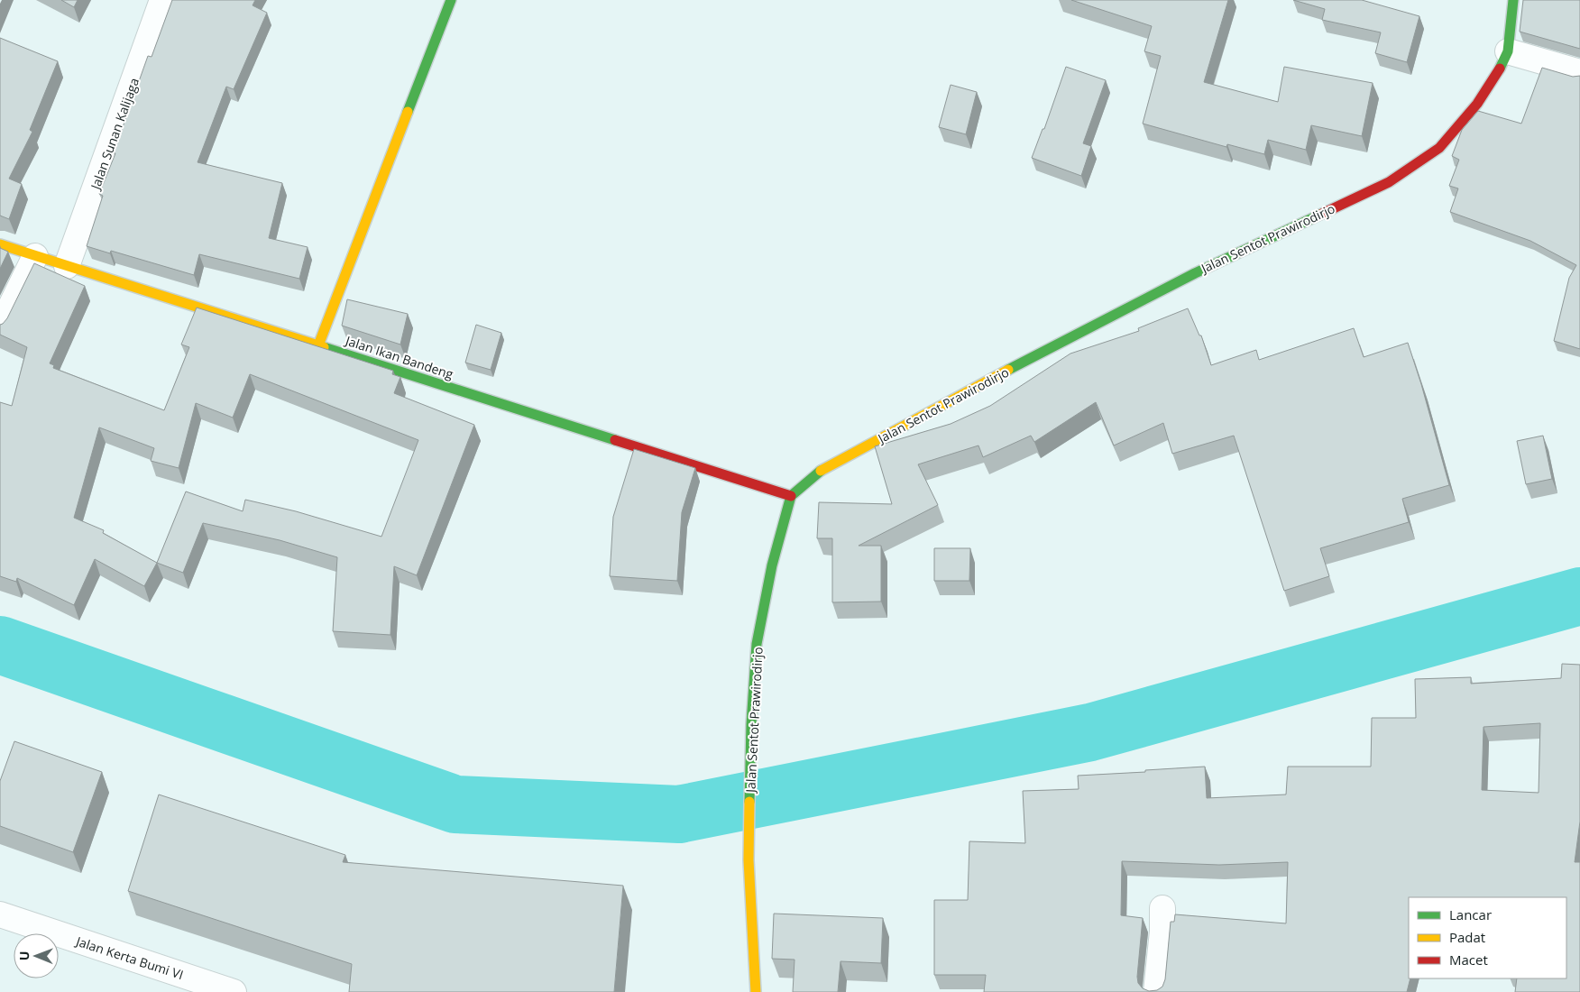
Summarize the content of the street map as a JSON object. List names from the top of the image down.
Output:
{
  "streets": {
    "street": [
      "Jalan Sunan Kalijaga",
      "Jalan Sentot Prawirodirjo",
      "Jalan Ikan Bandeng",
      "Jalan Kerta Bumi VI"
    ]
  },
  "crossings": [
    ["Jalan Sunan Kalijaga", "Jalan Ikan Bandeng"],
    ["Jalan Sentot Prawirodirjo", "Jalan Ikan Bandeng"]
  ],
  "legend": ["Lancar", "Padat", "Macet"],
  "north": "left"
}
